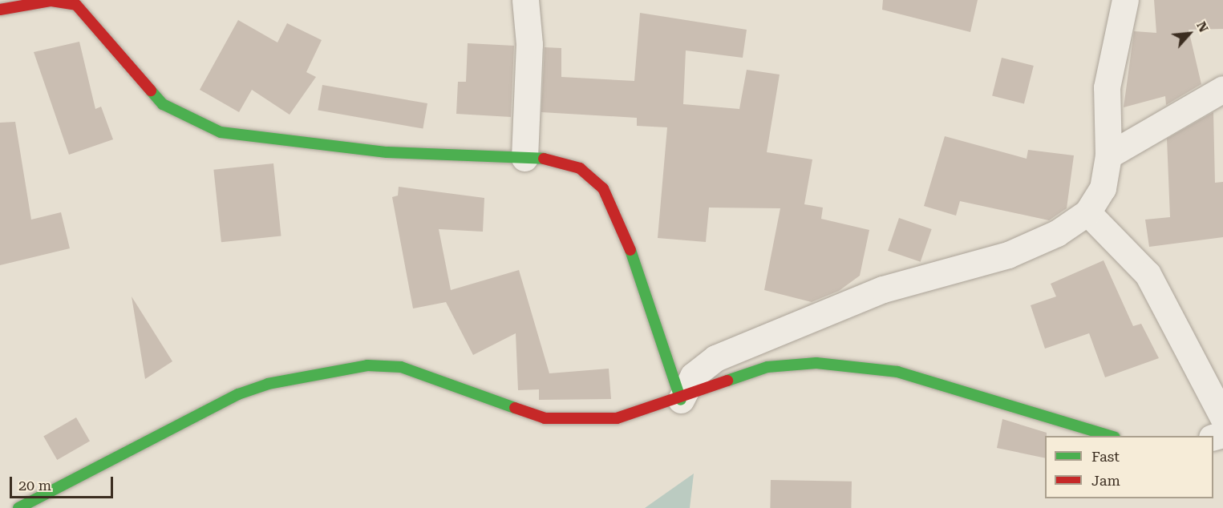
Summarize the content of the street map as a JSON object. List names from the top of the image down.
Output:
{
  "legend": ["Fast", "Jam"],
  "scale_bar": "20 m",
  "north": "top right"
}
